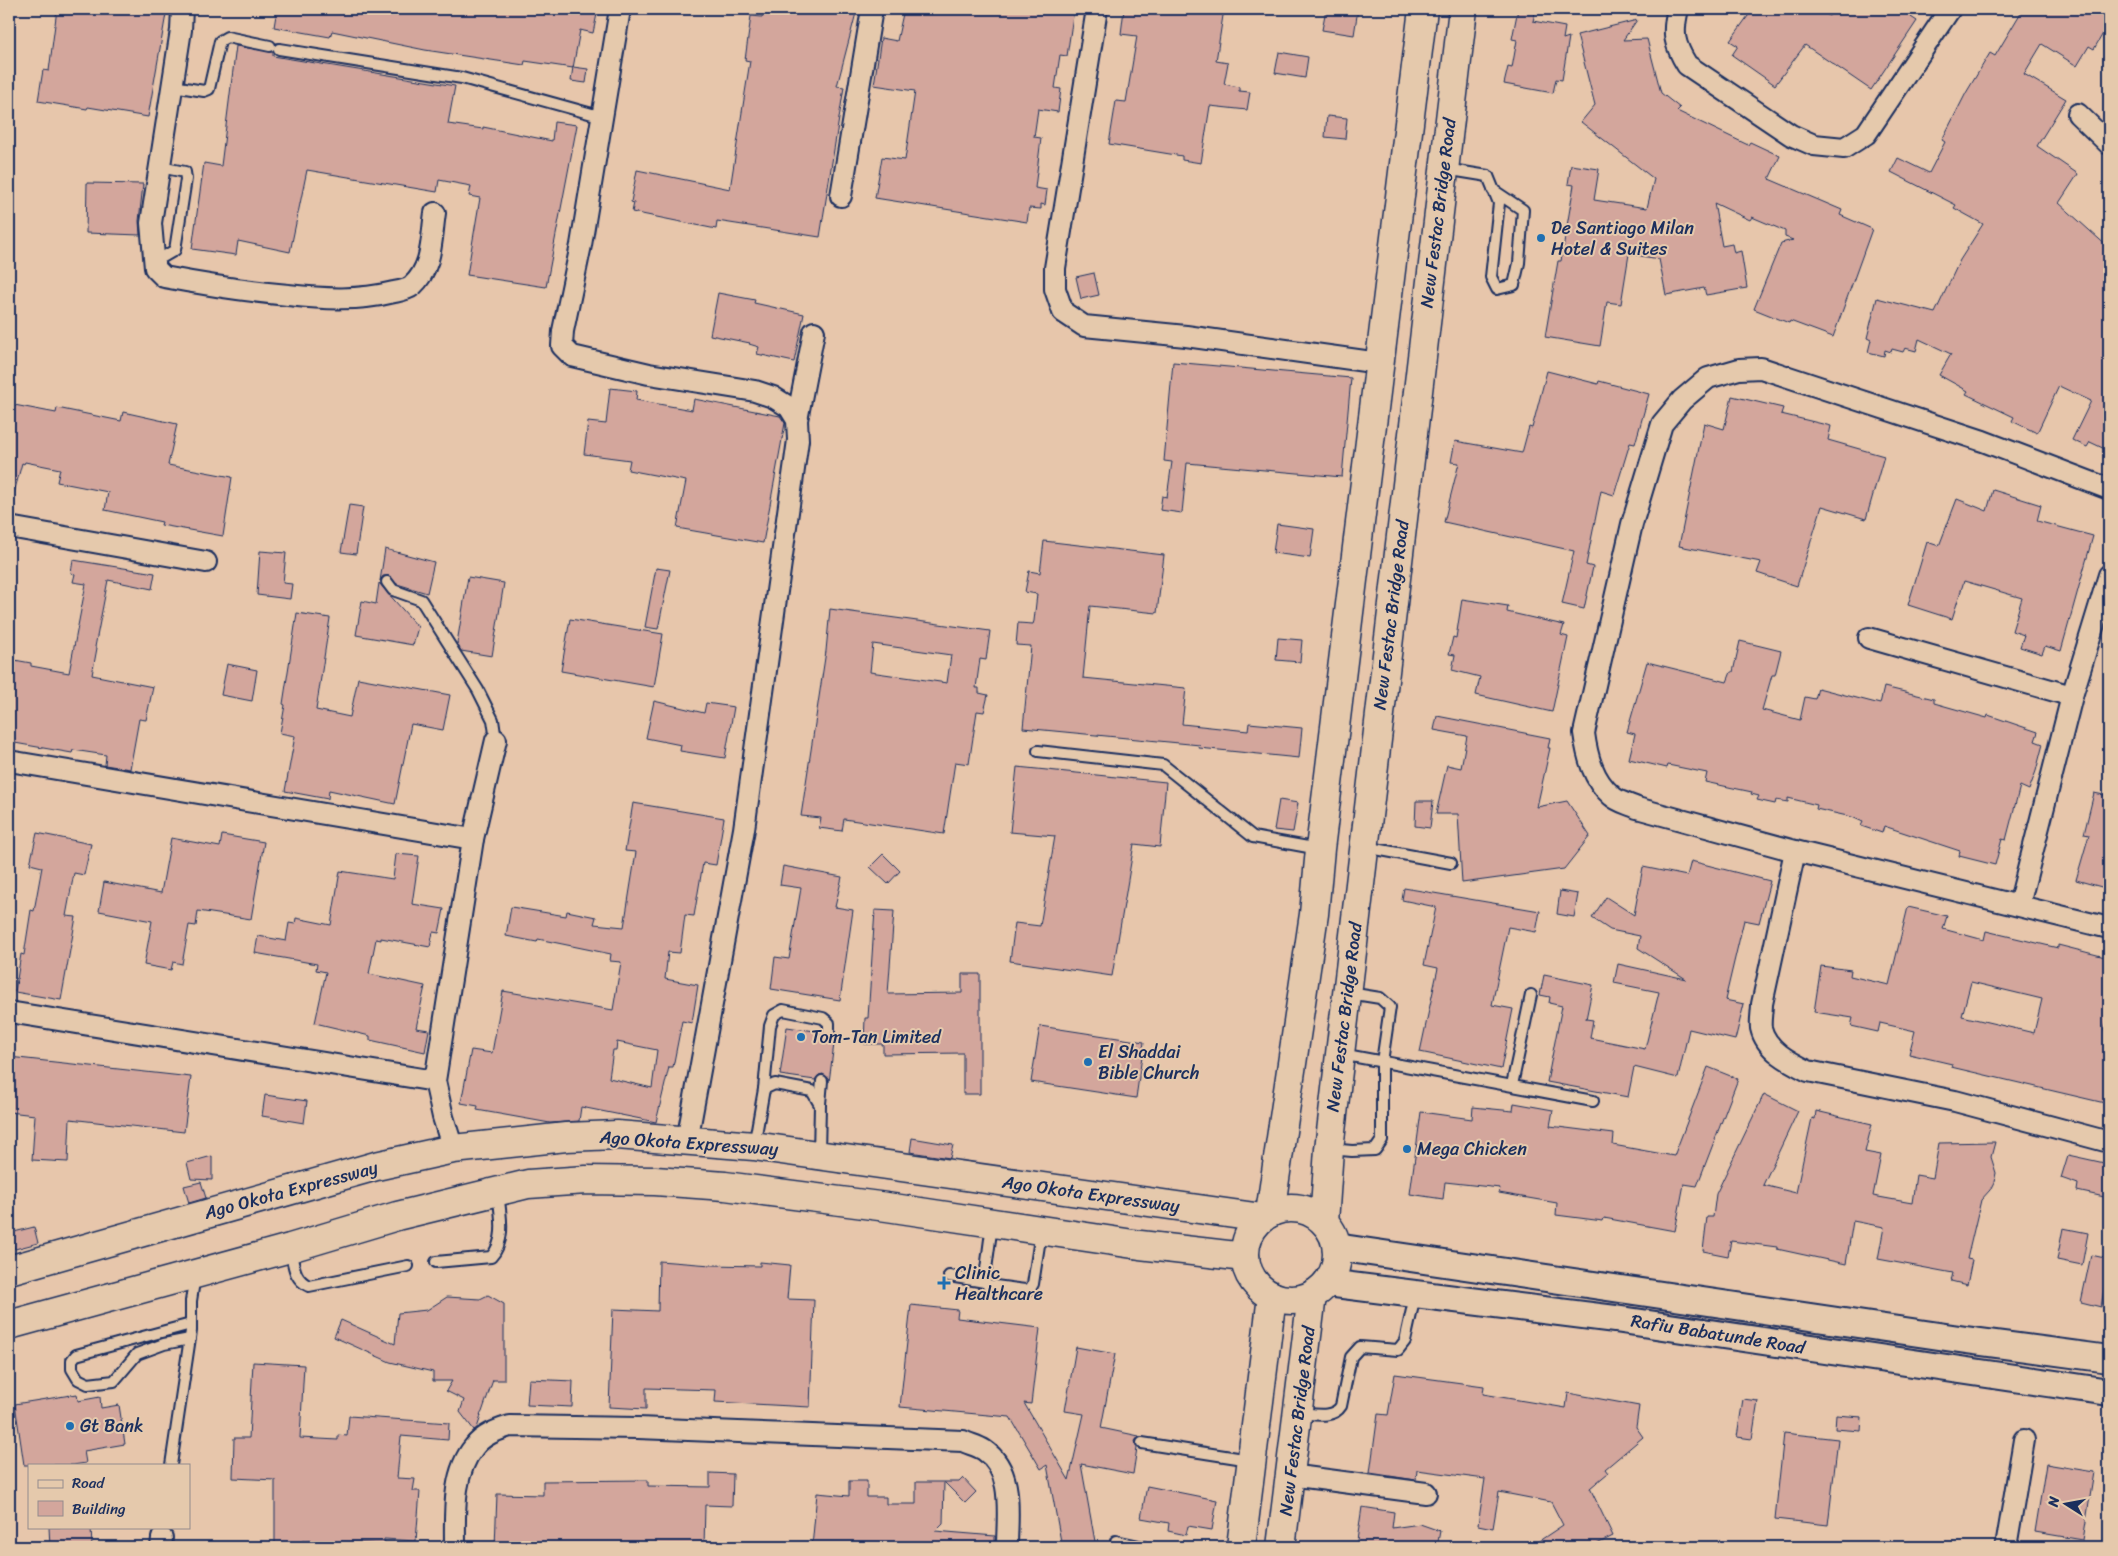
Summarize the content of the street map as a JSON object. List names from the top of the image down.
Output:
{
  "streets": {
    "main road": ["New Festac Bridge Road", "Ago Okota Expressway"],
    "street": ["Rafiu Babatunde Road"]
  },
  "crossings": [
    ["New Festac Bridge Road", "Ago Okota Expressway"],
    ["New Festac Bridge Road", "Rafiu Babatunde Road"],
    ["Ago Okota Expressway", "Rafiu Babatunde Road"]
  ],
  "places": {
    "other": [
      "De Santiago Milan Hotel & Suites",
      "Tom-Tan Limited",
      "El Shaddai Bible Church",
      "Mega Chicken",
      "Gt Bank"
    ],
    "health": ["Clinic Healthcare"]
  },
  "legend": ["Road", "Building"],
  "north": "left"
}
